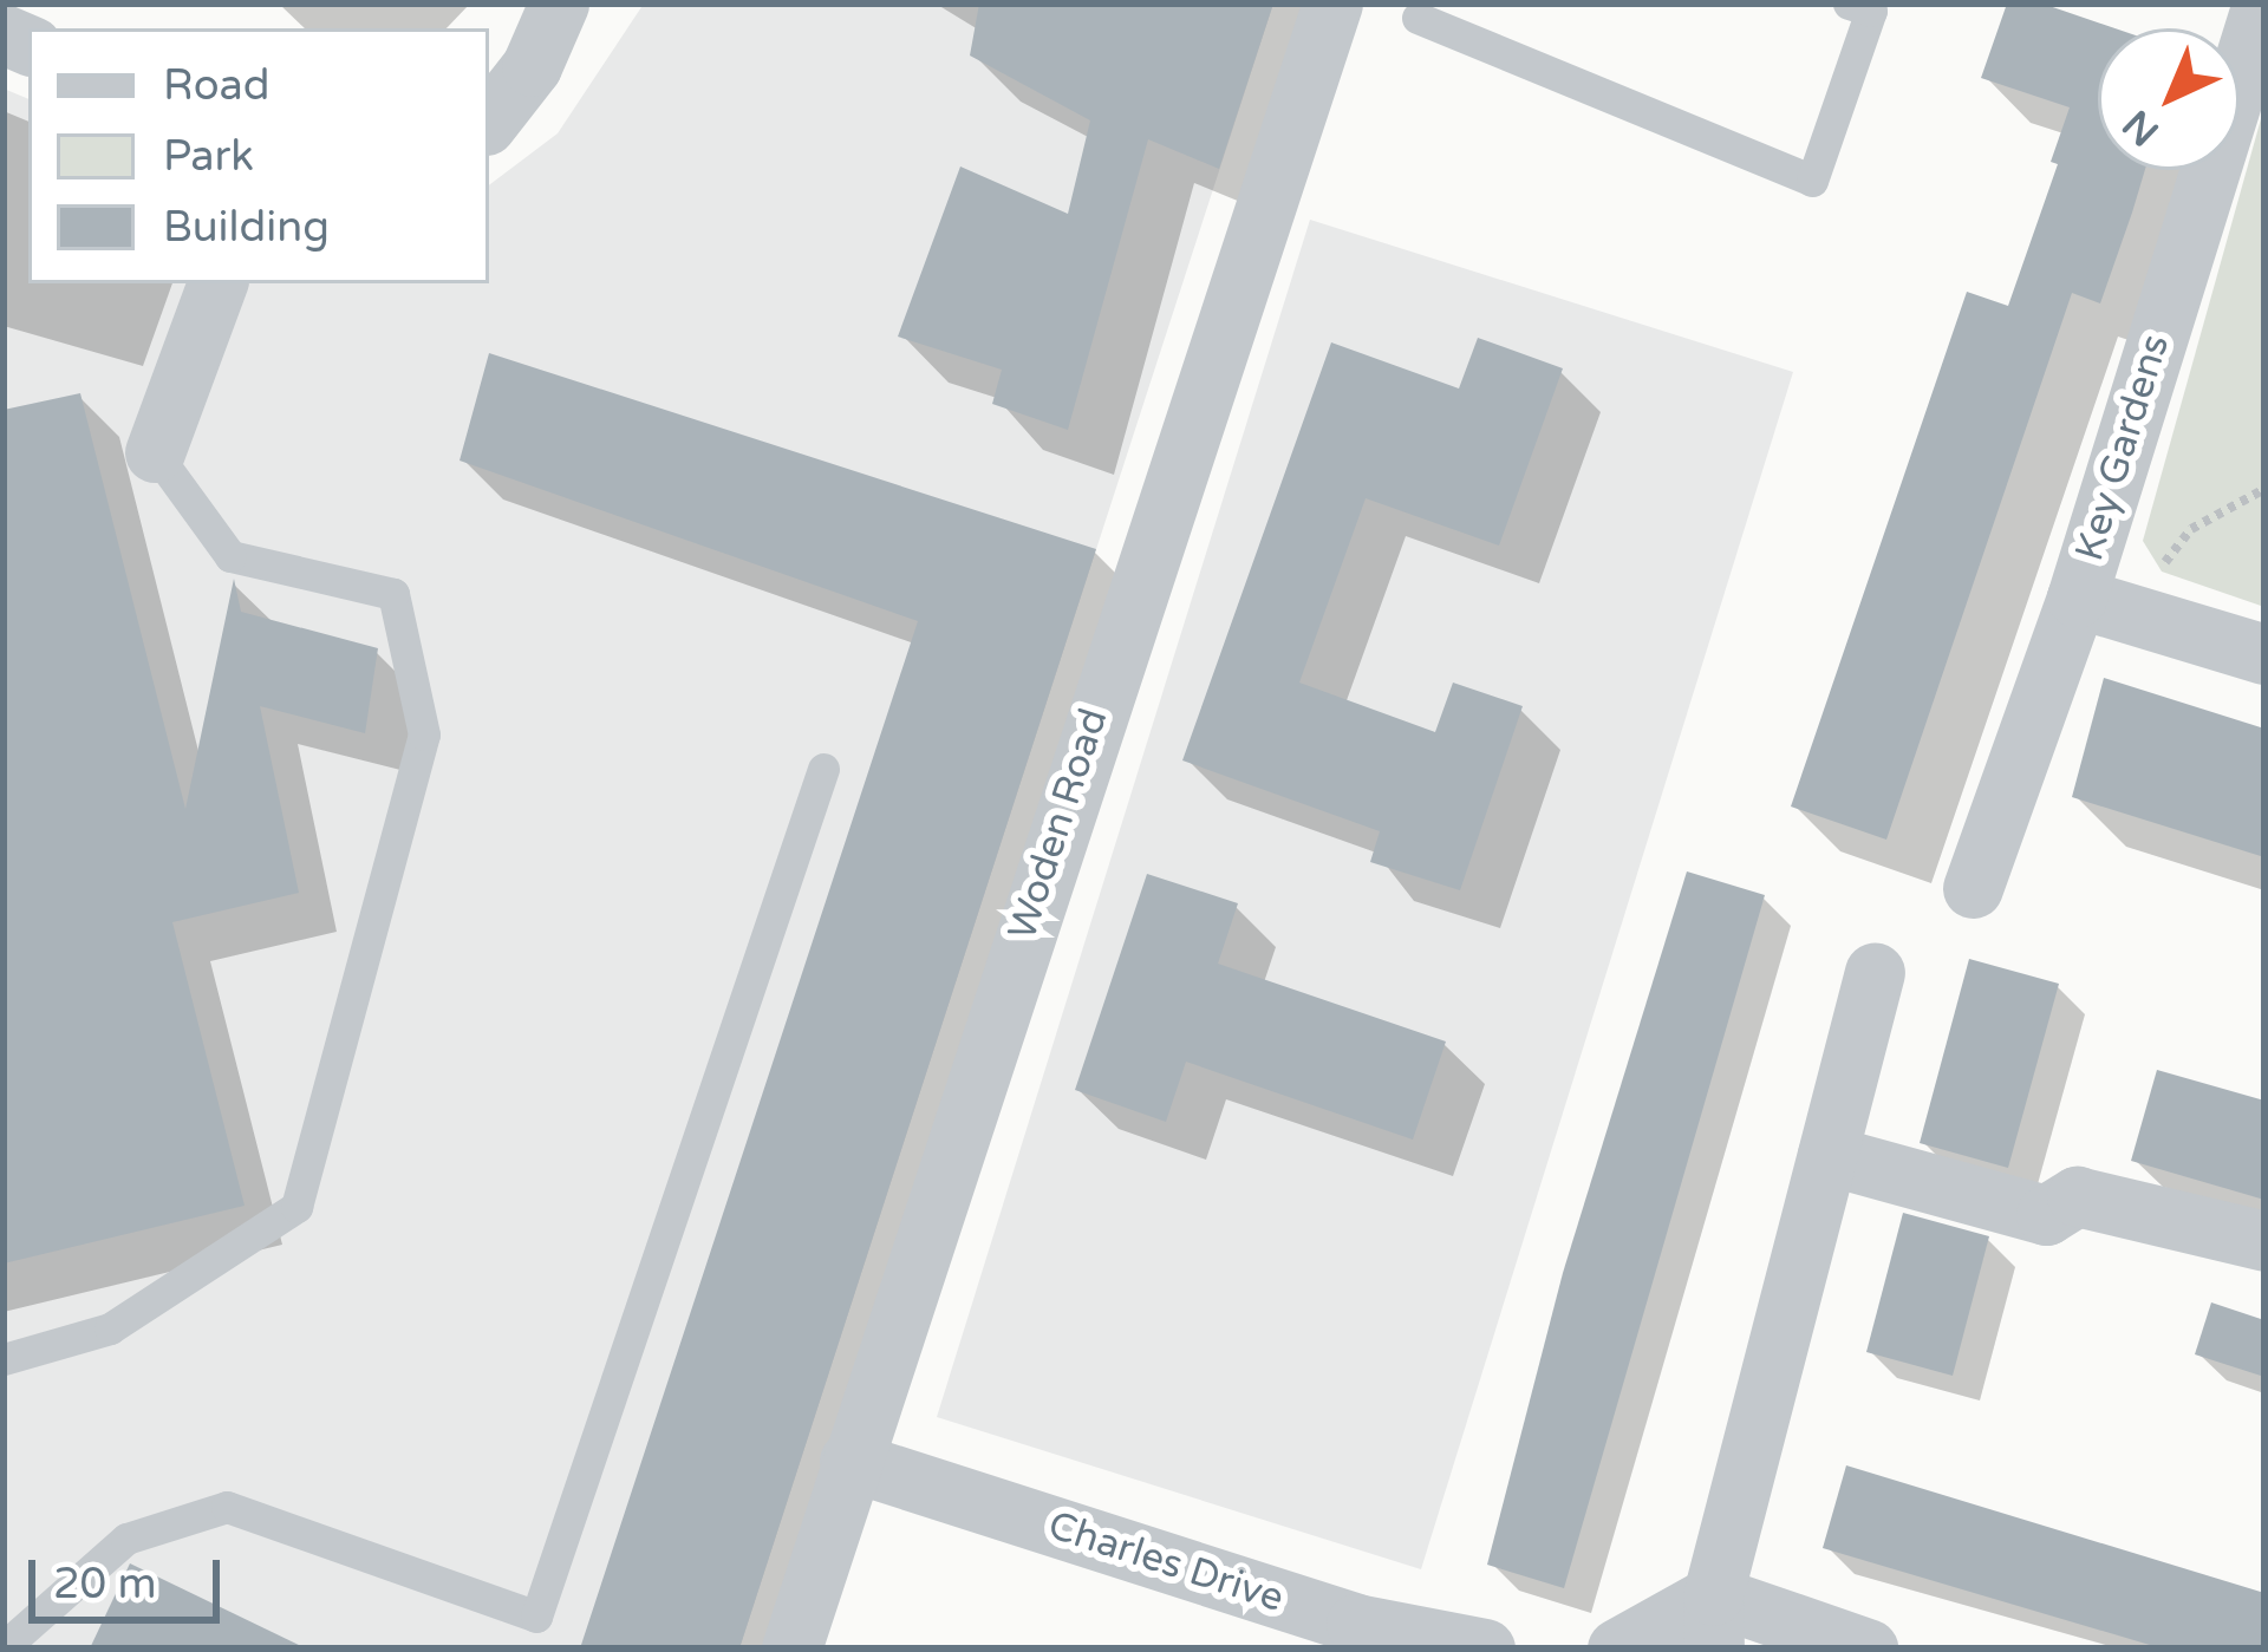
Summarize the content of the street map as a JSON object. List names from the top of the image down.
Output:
{
  "streets": {
    "street": ["Key Gardens", "Woden Road", "Charles Drive"]
  },
  "crossings": [
    ["Woden Road", "Charles Drive"]
  ],
  "legend": ["Road", "Park", "Building"],
  "scale_bar": "20 m",
  "north": "bottom left"
}
